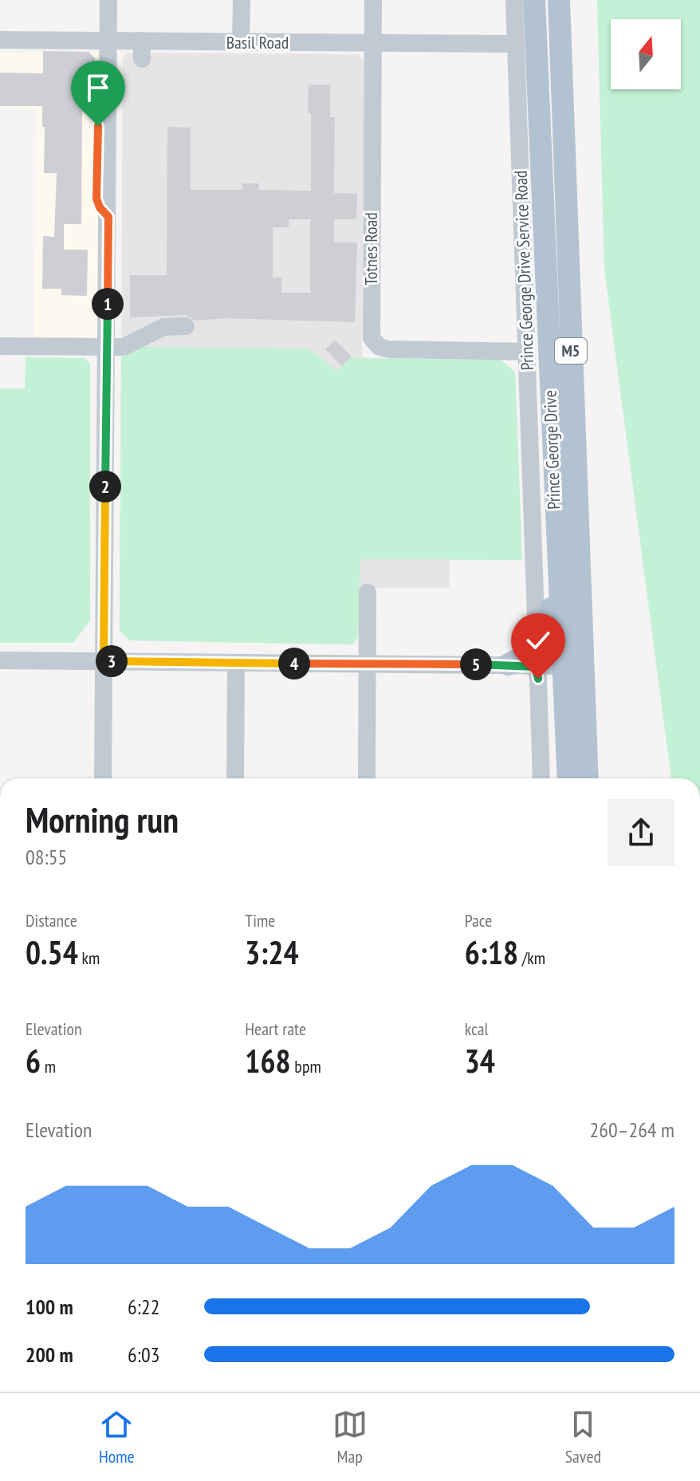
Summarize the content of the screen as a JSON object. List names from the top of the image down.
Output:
{
  "streets": {
    "main road": ["M5", "Prince George Drive"],
    "street": ["Basil Road", "Totnes Road", "Prince George Drive Service Road"]
  },
  "crossings": [
    ["Basil Road", "Totnes Road"],
    ["Basil Road", "Prince George Drive Service Road"],
    ["Totnes Road", "Prince George Drive Service Road"]
  ],
  "north": "top",
  "page": {
    "pins": [
      "1",
      "2",
      "3",
      "4",
      "5"
    ],
    "heading": ["Morning run", "08:55"],
    "stats": [
      ["Distance", "0.54 km"],
      ["Time", "3:24"],
      ["Pace", "6:18 /km"],
      ["Elevation", "6 m"],
      ["Heart rate", "168 bpm"],
      ["kcal", "34"]
    ],
    "chart": ["Elevation", "260–264 m"],
    "list": [
      {
        "name": "100 m",
        "note": "6:22"
      },
      {
        "name": "200 m",
        "note": "6:03"
      }
    ],
    "tabs": ["Home", "Map", "Saved"]
  }
}
